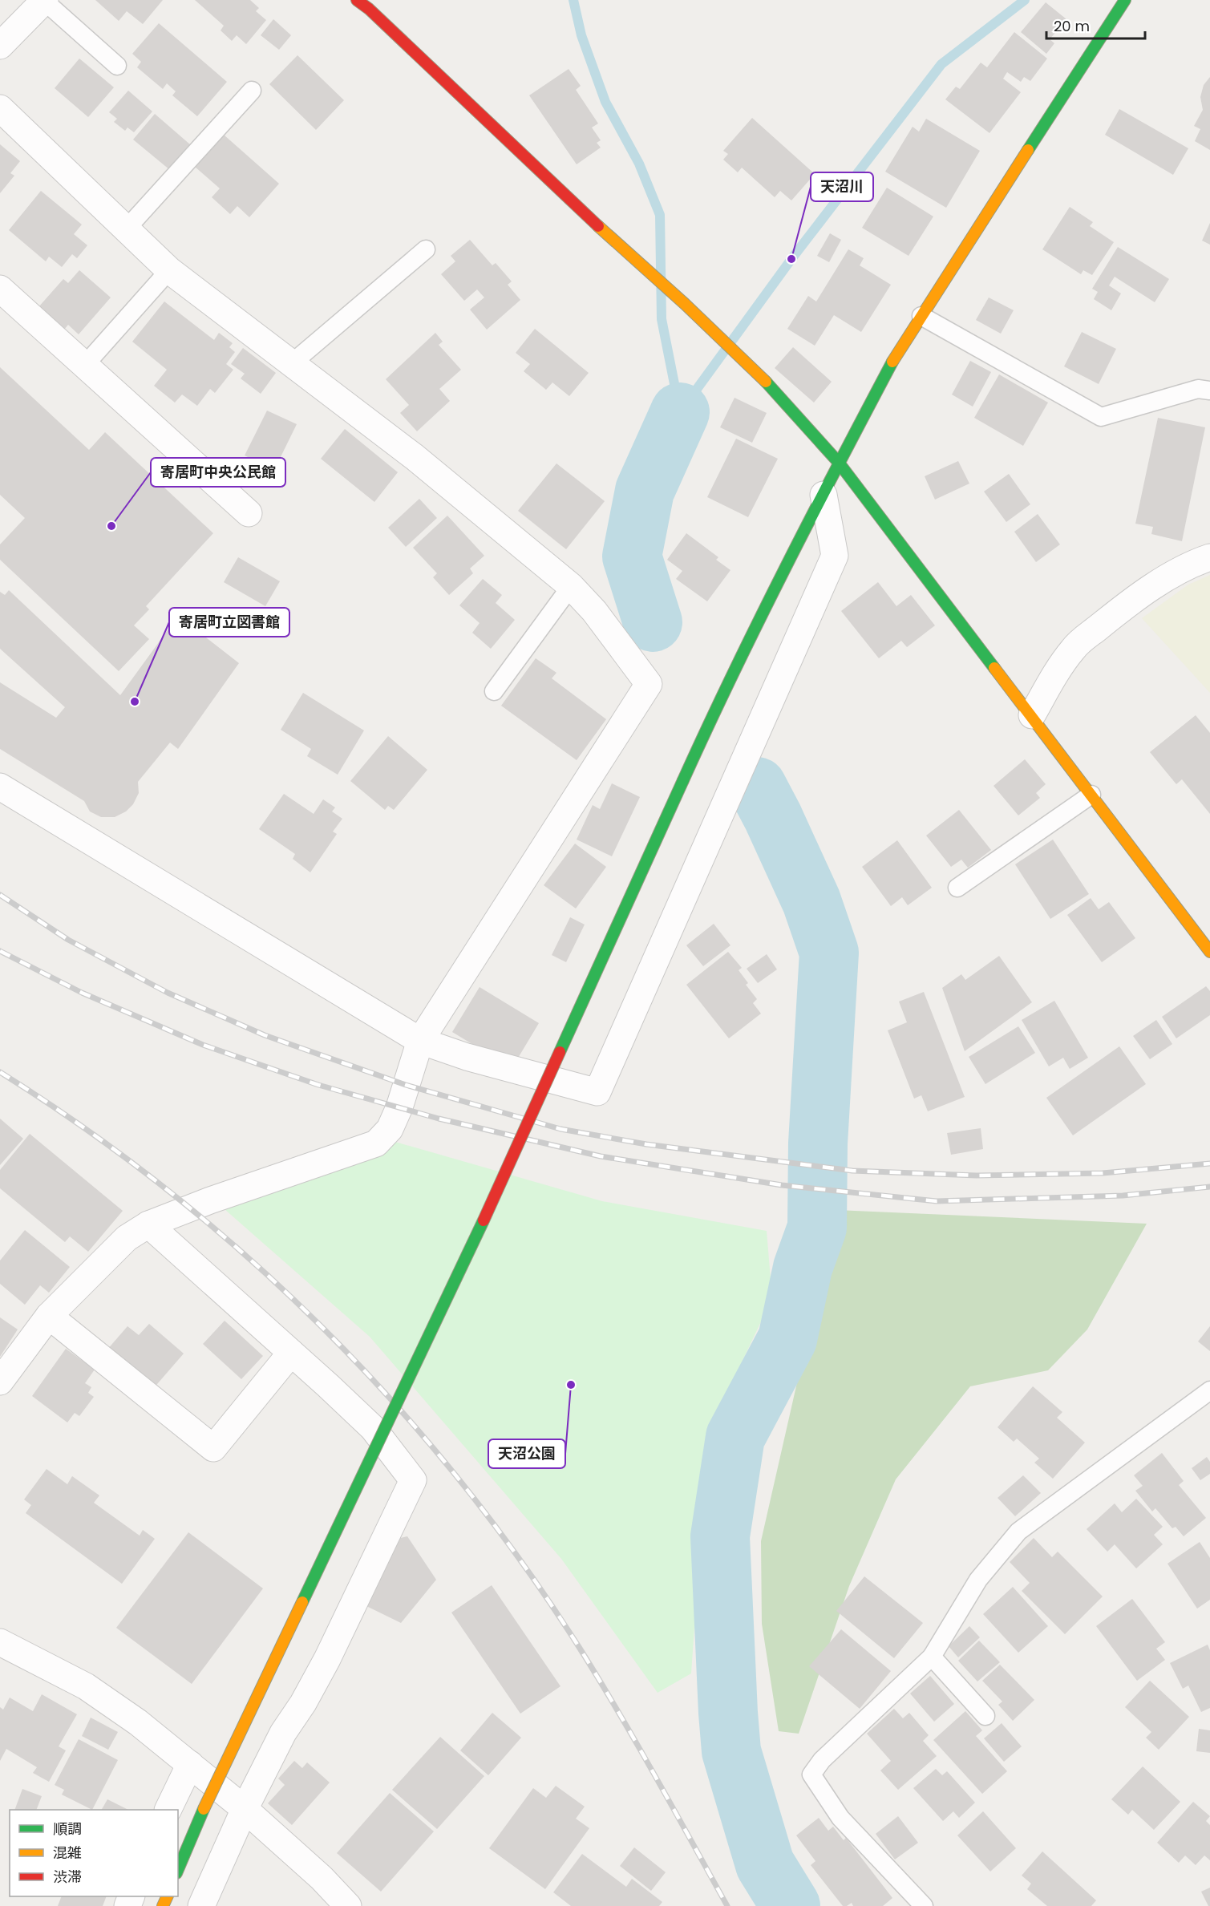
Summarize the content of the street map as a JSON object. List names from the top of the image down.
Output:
{
  "places": [
    "天沼川",
    "寄居町中央公民館",
    "寄居町立図書館",
    "天沼公園"
  ],
  "legend": ["順調", "混雑", "渋滞"],
  "scale_bar": "20 m"
}
